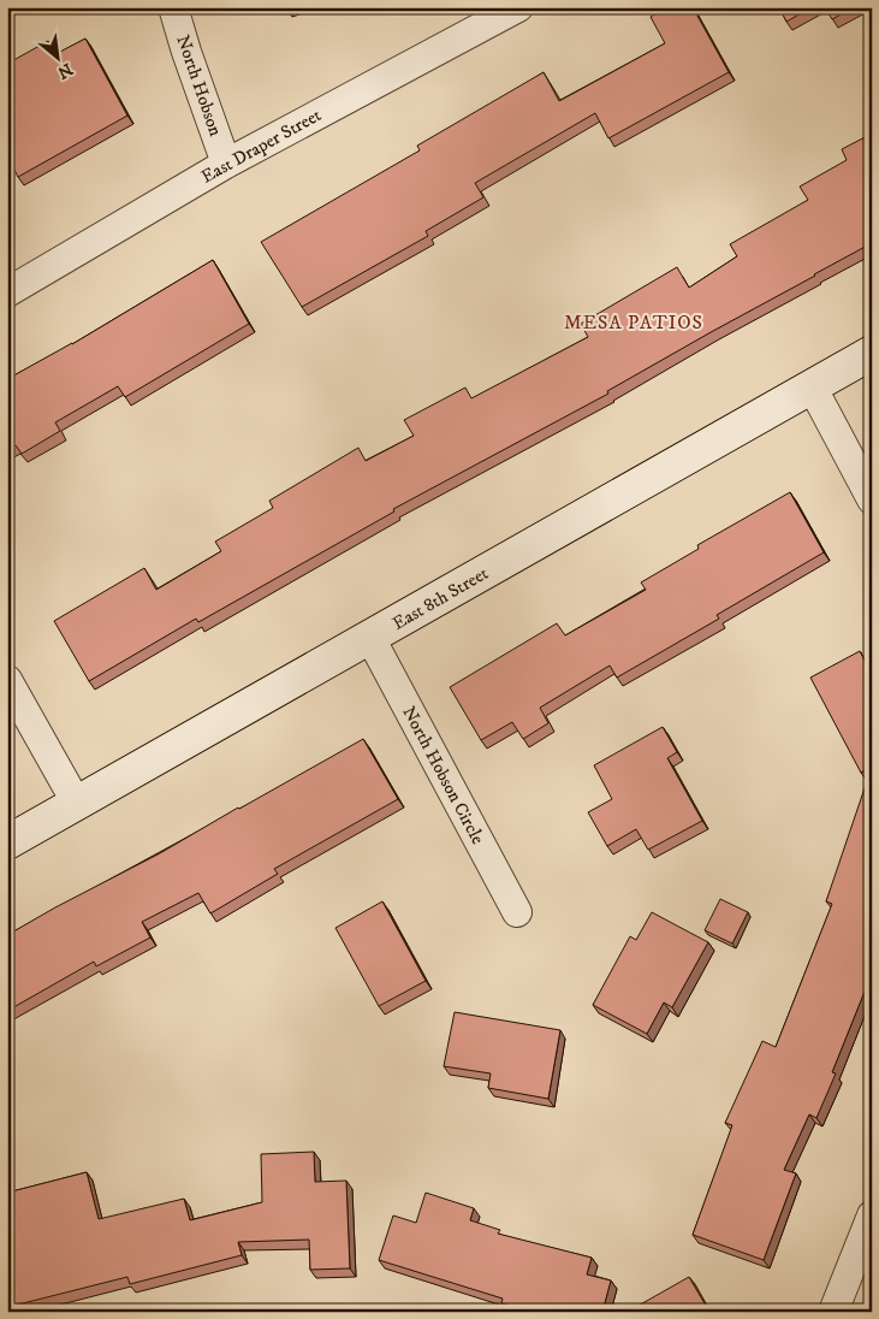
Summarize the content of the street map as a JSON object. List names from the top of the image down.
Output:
{
  "streets": {
    "street": [
      "North Hobson",
      "East Draper Street",
      "East 8th Street",
      "North Hobson Circle"
    ]
  },
  "crossings": [
    ["North Hobson", "East Draper Street"],
    ["East 8th Street", "North Hobson Circle"]
  ],
  "districts": ["MESA PATIOS"],
  "north": "bottom right"
}
